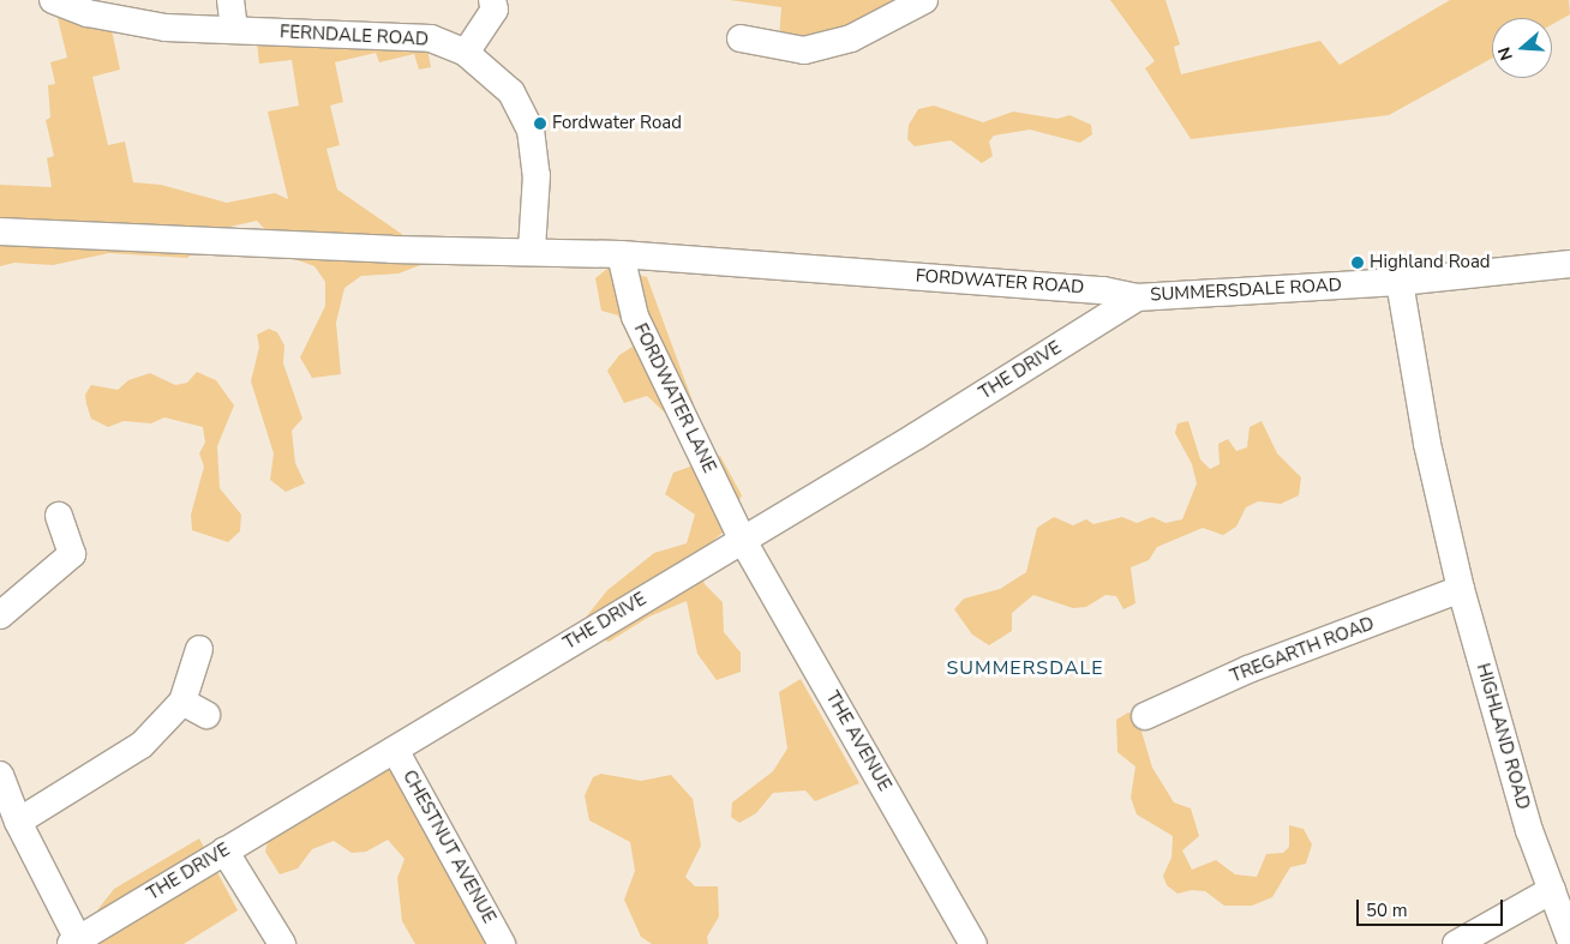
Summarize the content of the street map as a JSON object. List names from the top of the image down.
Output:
{
  "streets": {
    "street": [
      "FERNDALE ROAD",
      "FORDWATER ROAD",
      "SUMMERSDALE ROAD",
      "THE DRIVE",
      "FORDWATER LANE",
      "TREGARTH ROAD",
      "HIGHLAND ROAD",
      "THE AVENUE",
      "CHESTNUT AVENUE"
    ]
  },
  "crossings": [
    ["FERNDALE ROAD", "FORDWATER ROAD"],
    ["FORDWATER ROAD", "SUMMERSDALE ROAD"],
    ["FORDWATER ROAD", "THE DRIVE"],
    ["FORDWATER ROAD", "FORDWATER LANE"],
    ["SUMMERSDALE ROAD", "THE DRIVE"],
    ["SUMMERSDALE ROAD", "HIGHLAND ROAD"],
    ["THE DRIVE", "FORDWATER LANE"],
    ["THE DRIVE", "THE AVENUE"],
    ["THE DRIVE", "CHESTNUT AVENUE"],
    ["FORDWATER LANE", "THE AVENUE"],
    ["TREGARTH ROAD", "HIGHLAND ROAD"]
  ],
  "districts": ["SUMMERSDALE"],
  "places": ["Fordwater Road", "Highland Road"],
  "scale_bar": "50 m",
  "north": "left"
}
